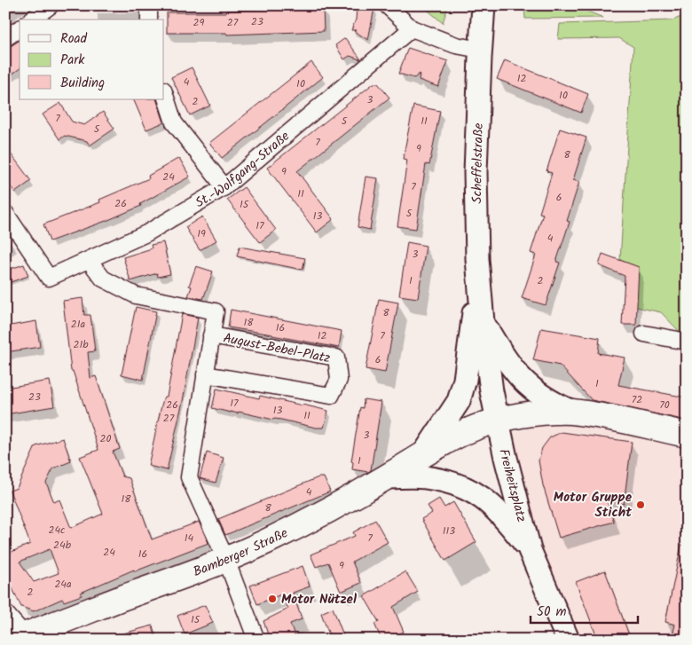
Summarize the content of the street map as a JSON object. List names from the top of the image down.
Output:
{
  "streets": {
    "main road": ["Scheffelstraße", "Freiheitsplatz", "Bamberger Straße"],
    "street": ["St.-Wolfgang-Straße", "August-Bebel-Platz"]
  },
  "crossings": [
    ["Scheffelstraße", "Freiheitsplatz"],
    ["St.-Wolfgang-Straße", "August-Bebel-Platz"],
    ["August-Bebel-Platz", "Bamberger Straße"],
    ["Freiheitsplatz", "Bamberger Straße"]
  ],
  "places": ["Motor Gruppe Sticht", "Motor Nützel"],
  "house_numbers": [
    "23",
    "29",
    "27",
    "12",
    "4",
    "10",
    "10",
    "3",
    "2",
    "7",
    "5",
    "11",
    "5",
    "7",
    "9",
    "8",
    "9",
    "24",
    "7",
    "11",
    "6",
    "26",
    "15",
    "5",
    "13",
    "17",
    "19",
    "4",
    "3",
    "1",
    "2",
    "8",
    "18",
    "21a",
    "16",
    "12",
    "7",
    "21b",
    "6",
    "1",
    "23",
    "72",
    "17",
    "26",
    "70",
    "13",
    "11",
    "27",
    "3",
    "20",
    "1",
    "4",
    "18",
    "8",
    "24c",
    "113",
    "14",
    "7",
    "24b",
    "24",
    "16",
    "9",
    "24a",
    "2",
    "15"
  ],
  "legend": ["Road", "Park", "Building"],
  "scale_bar": "50 m"
}
